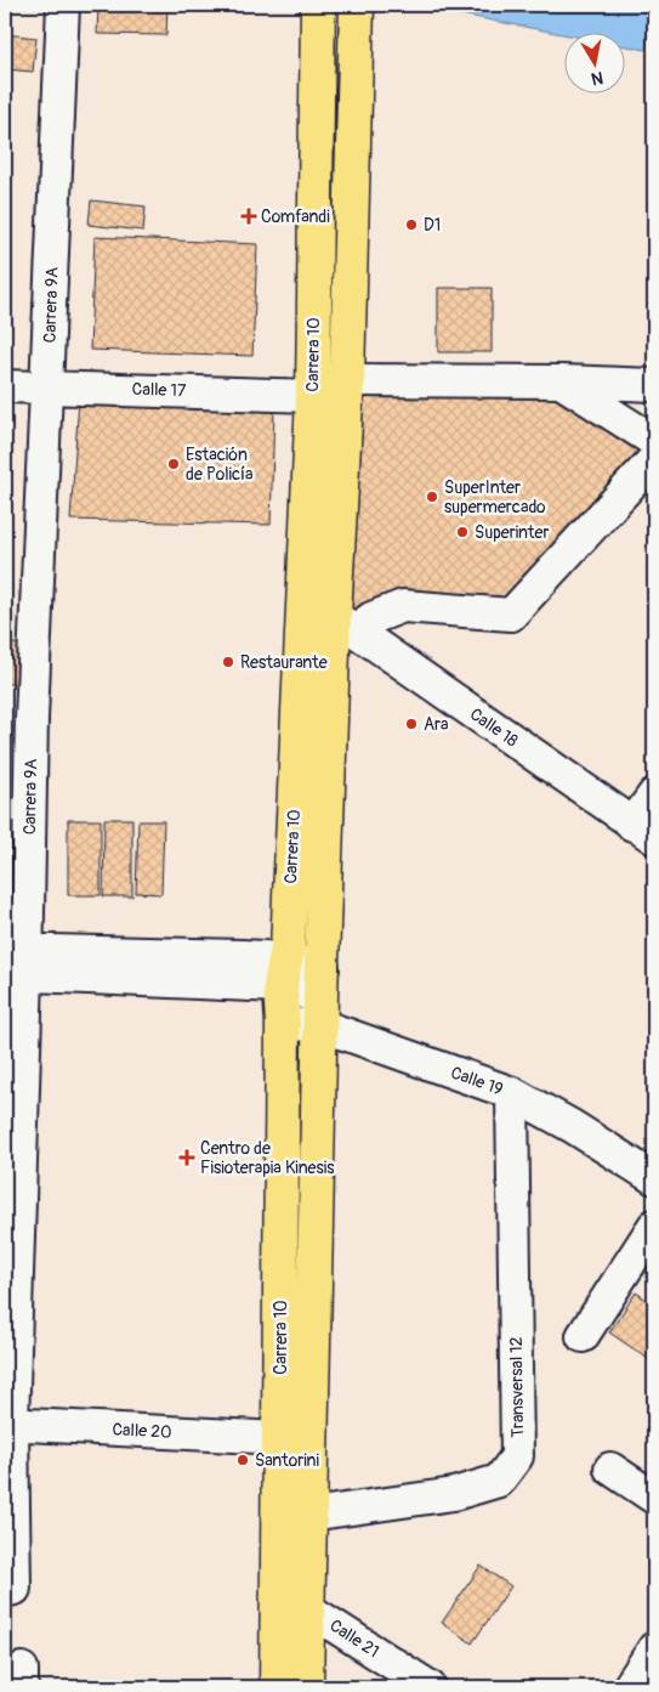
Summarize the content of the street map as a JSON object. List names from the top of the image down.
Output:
{
  "streets": {
    "main road": ["Carrera 10"],
    "street": [
      "Carrera 9A",
      "Calle 17",
      "Calle 18",
      "Calle 19",
      "Transversal 12",
      "Calle 20",
      "Calle 21"
    ]
  },
  "crossings": [
    ["Carrera 9A", "Calle 17"],
    ["Carrera 9A", "Calle 19"],
    ["Carrera 9A", "Calle 20"],
    ["Carrera 10", "Calle 17"],
    ["Carrera 10", "Calle 18"],
    ["Carrera 10", "Calle 19"],
    ["Carrera 10", "Transversal 12"],
    ["Carrera 10", "Calle 20"],
    ["Carrera 10", "Calle 21"],
    ["Calle 19", "Transversal 12"]
  ],
  "places": {
    "health": ["Comfandi", "Centro de Fisioterapia Kinesis"],
    "other": [
      "D1",
      "Estación de Policía",
      "SuperInter supermercado",
      "Superinter",
      "Restaurante",
      "Ara",
      "Santorini"
    ]
  },
  "north": "bottom"
}
